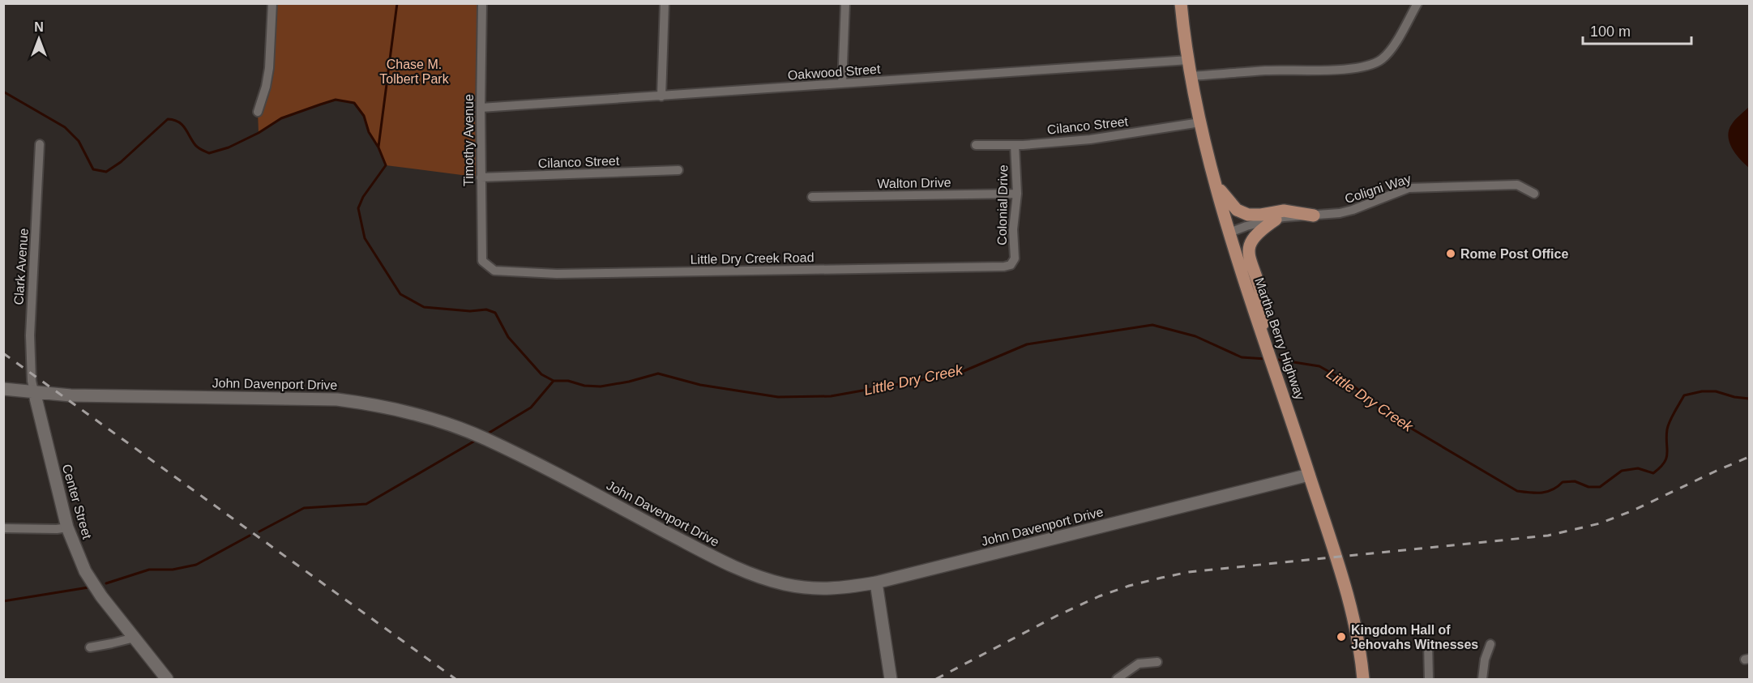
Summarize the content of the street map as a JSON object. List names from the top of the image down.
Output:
{
  "streets": {
    "main road": ["Martha Berry Highway"],
    "street": [
      "Oakwood Street",
      "Cilanco Street",
      "Timothy Avenue",
      "Walton Drive",
      "Coligni Way",
      "Colonial Drive",
      "Little Dry Creek Road",
      "Clark Avenue",
      "John Davenport Drive",
      "Center Street"
    ]
  },
  "crossings": [
    ["Oakwood Street", "Timothy Avenue"],
    ["Oakwood Street", "Martha Berry Highway"],
    ["Cilanco Street", "Timothy Avenue"],
    ["Cilanco Street", "Colonial Drive"],
    ["Cilanco Street", "Martha Berry Highway"],
    ["Timothy Avenue", "Little Dry Creek Road"],
    ["Walton Drive", "Colonial Drive"],
    ["Coligni Way", "Martha Berry Highway"],
    ["Colonial Drive", "Little Dry Creek Road"],
    ["Clark Avenue", "John Davenport Drive"],
    ["Clark Avenue", "Center Street"],
    ["Martha Berry Highway", "John Davenport Drive"],
    ["John Davenport Drive", "Center Street"]
  ],
  "water": ["Little Dry Creek"],
  "parks": ["Chase M. Tolbert Park"],
  "places": ["Rome Post Office", "Kingdom Hall of Jehovahs Witnesses"],
  "scale_bar": "100 m",
  "north": "top"
}
